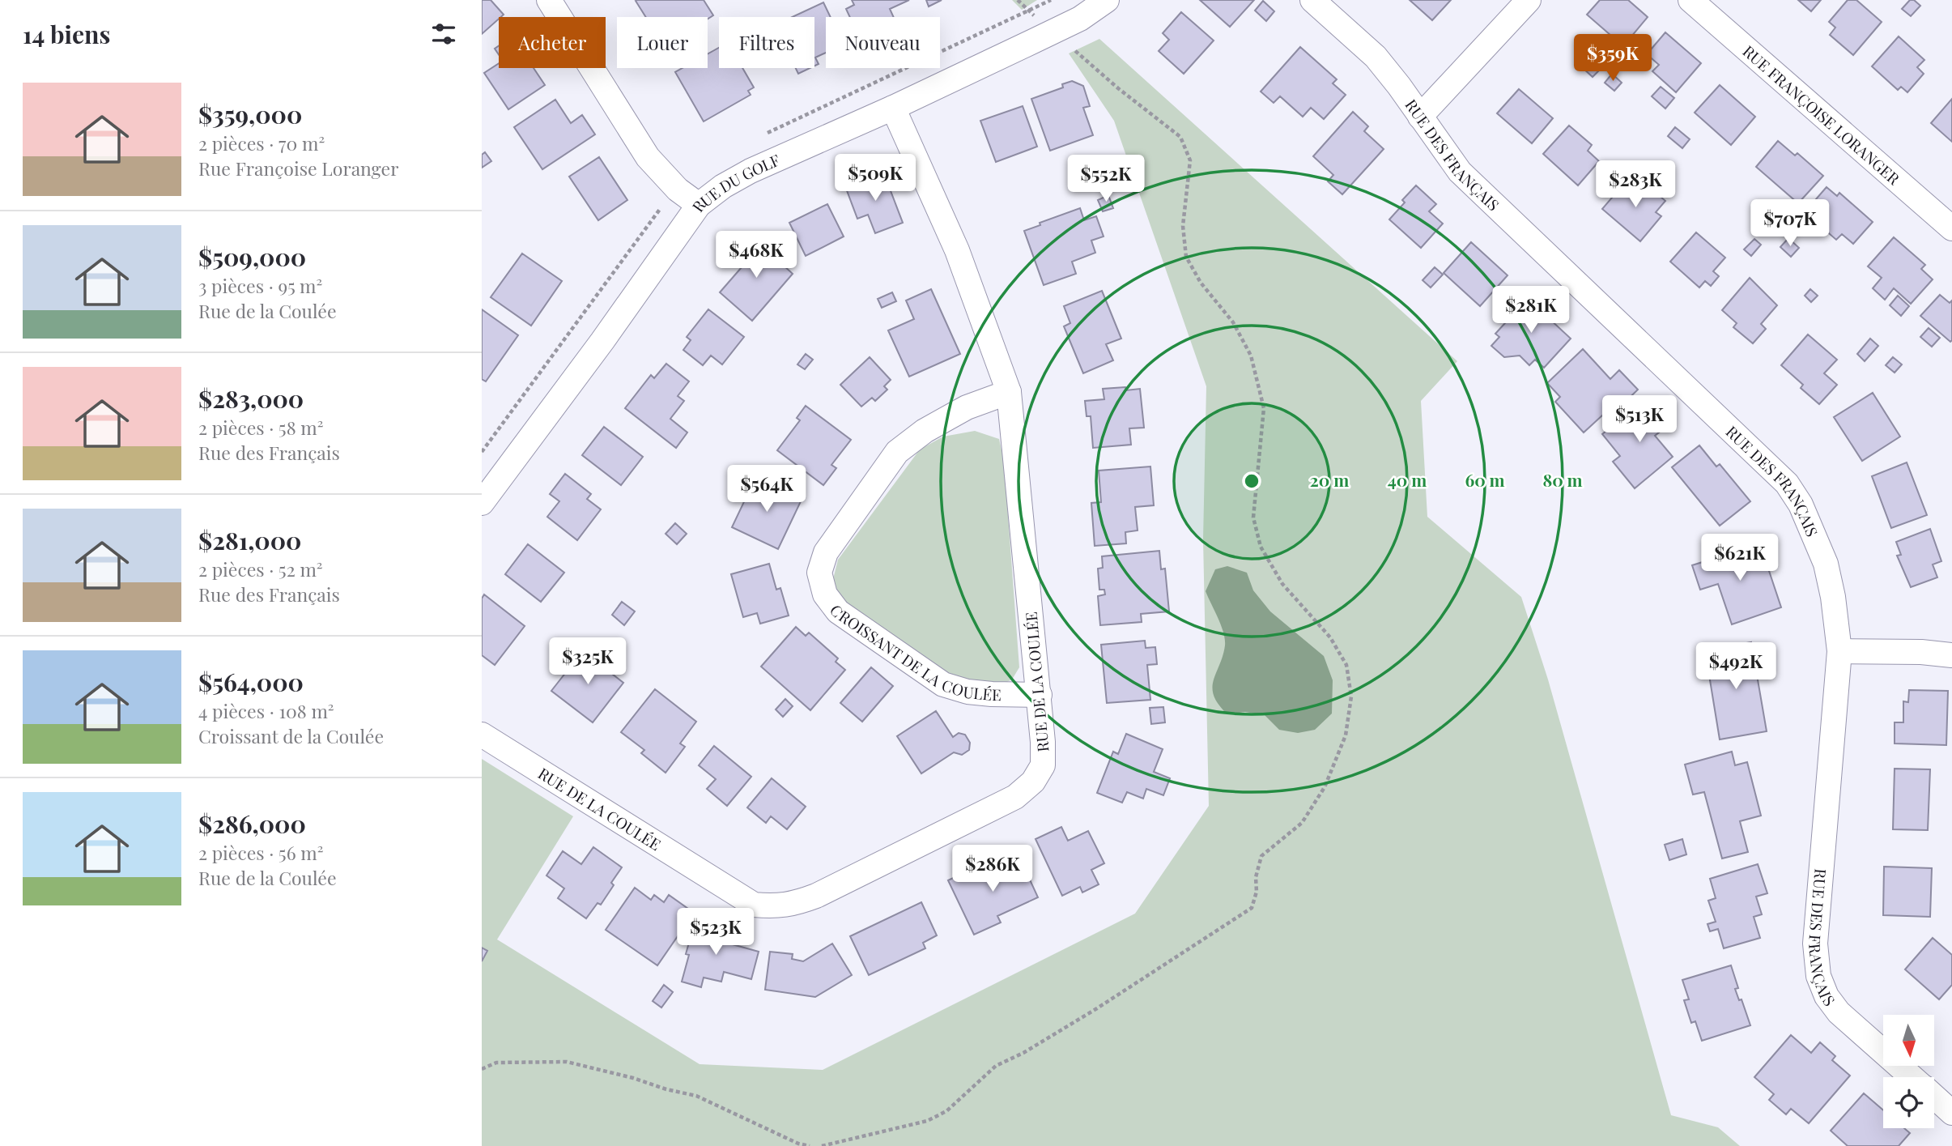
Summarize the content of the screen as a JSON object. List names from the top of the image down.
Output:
{
  "streets": {
    "street": [
      "RUE FRANÇOISE LORANGER",
      "RUE DES FRANÇAIS",
      "RUE DU GOLF",
      "CROISSANT DE LA COULÉE",
      "RUE DE LA COULÉE"
    ]
  },
  "crossings": [
    ["RUE DU GOLF", "RUE DE LA COULÉE"],
    ["CROISSANT DE LA COULÉE", "RUE DE LA COULÉE"]
  ],
  "north": "bottom",
  "page": {
    "heading": "14 biens",
    "chip": [
      "Acheter",
      "Louer",
      "Filtres",
      "Nouveau"
    ],
    "price": [
      "$359K",
      "$509K",
      "$552K",
      "$283K",
      "$707K",
      "$468K",
      "$281K",
      "$513K",
      "$564K",
      "$621K",
      "$325K",
      "$492K",
      "$286K",
      "$523K"
    ],
    "list": [
      {
        "name": "$359,000",
        "note": "2 pièces · 70 m² · Rue Françoise Loranger"
      },
      {
        "name": "$509,000",
        "note": "3 pièces · 95 m² · Rue de la Coulée"
      },
      {
        "name": "$283,000",
        "note": "2 pièces · 58 m² · Rue des Français"
      },
      {
        "name": "$281,000",
        "note": "2 pièces · 52 m² · Rue des Français"
      },
      {
        "name": "$564,000",
        "note": "4 pièces · 108 m² · Croissant de la Coulée"
      },
      {
        "name": "$286,000",
        "note": "2 pièces · 56 m² · Rue de la Coulée"
      }
    ]
  },
  "rings": [
    "20 m",
    "40 m",
    "60 m",
    "80 m"
  ]
}
